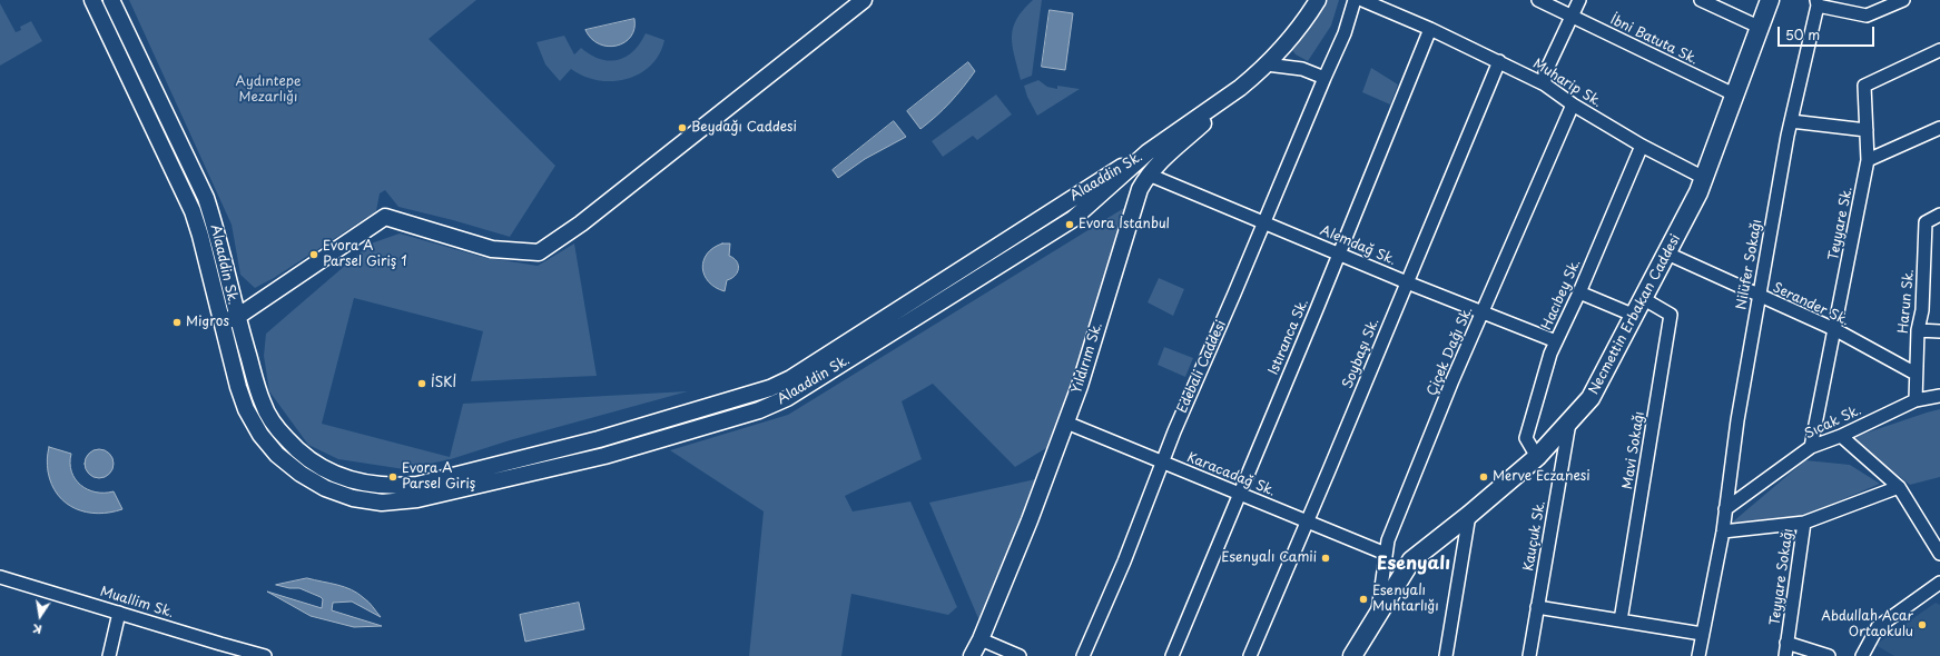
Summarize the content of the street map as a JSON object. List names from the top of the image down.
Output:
{
  "streets": {
    "main road": ["Necmettin Erbakan Caddesi"],
    "street": [
      "İbni Batuta Sk.",
      "Muharip Sk.",
      "Alaaddin Sk.",
      "Teyyare Sk.",
      "Alemdağ Sk.",
      "Nilüfer Sokağı",
      "Hacıbey Sk.",
      "Harun Sk.",
      "Serander Sk.",
      "Istıranca Sk.",
      "Çiçek Dağı Sk.",
      "Soybaşı Sk.",
      "Yıldırım Sk.",
      "Edebali Caddesi",
      "Sıcak Sk.",
      "Mavi Sokağı",
      "Karacadağ Sk.",
      "Kauçuk Sk.",
      "Teyyare Sokağı",
      "Muallim Sk."
    ]
  },
  "crossings": [
    ["İbni Batuta Sk.", "Necmettin Erbakan Caddesi"],
    ["Muharip Sk.", "Hacıbey Sk."],
    ["Muharip Sk.", "Necmettin Erbakan Caddesi"],
    ["Muharip Sk.", "Istıranca Sk."],
    ["Muharip Sk.", "Çiçek Dağı Sk."],
    ["Muharip Sk.", "Soybaşı Sk."],
    ["Alaaddin Sk.", "Yıldırım Sk."],
    ["Teyyare Sk.", "Serander Sk."],
    ["Teyyare Sk.", "Sıcak Sk."],
    ["Alemdağ Sk.", "Hacıbey Sk."],
    ["Alemdağ Sk.", "Istıranca Sk."],
    ["Alemdağ Sk.", "Çiçek Dağı Sk."],
    ["Alemdağ Sk.", "Soybaşı Sk."],
    ["Alemdağ Sk.", "Yıldırım Sk."],
    ["Alemdağ Sk.", "Edebali Caddesi"],
    ["Nilüfer Sokağı", "Serander Sk."],
    ["Nilüfer Sokağı", "Sıcak Sk."],
    ["Hacıbey Sk.", "Necmettin Erbakan Caddesi"],
    ["Harun Sk.", "Serander Sk."],
    ["Harun Sk.", "Sıcak Sk."],
    ["Serander Sk.", "Necmettin Erbakan Caddesi"],
    ["Necmettin Erbakan Caddesi", "Çiçek Dağı Sk."],
    ["Necmettin Erbakan Caddesi", "Mavi Sokağı"],
    ["Necmettin Erbakan Caddesi", "Kauçuk Sk."],
    ["Istıranca Sk.", "Karacadağ Sk."],
    ["Çiçek Dağı Sk.", "Karacadağ Sk."],
    ["Soybaşı Sk.", "Karacadağ Sk."],
    ["Yıldırım Sk.", "Karacadağ Sk."],
    ["Edebali Caddesi", "Karacadağ Sk."]
  ],
  "districts": ["Esenyalı"],
  "parks": ["Aydıntepe Mezarlığı"],
  "places": [
    "Beydağı Caddesi",
    "Evora İstanbul",
    "Evora A Parsel Giriş 1",
    "Migros",
    "İSKİ",
    "Evora A Parsel Giriş",
    "Merve Eczanesi",
    "Esenyalı Camii",
    "Esenyalı Muhtarlığı",
    "Abdullah Acar Ortaokulu"
  ],
  "scale_bar": "50 m",
  "north": "bottom"
}
